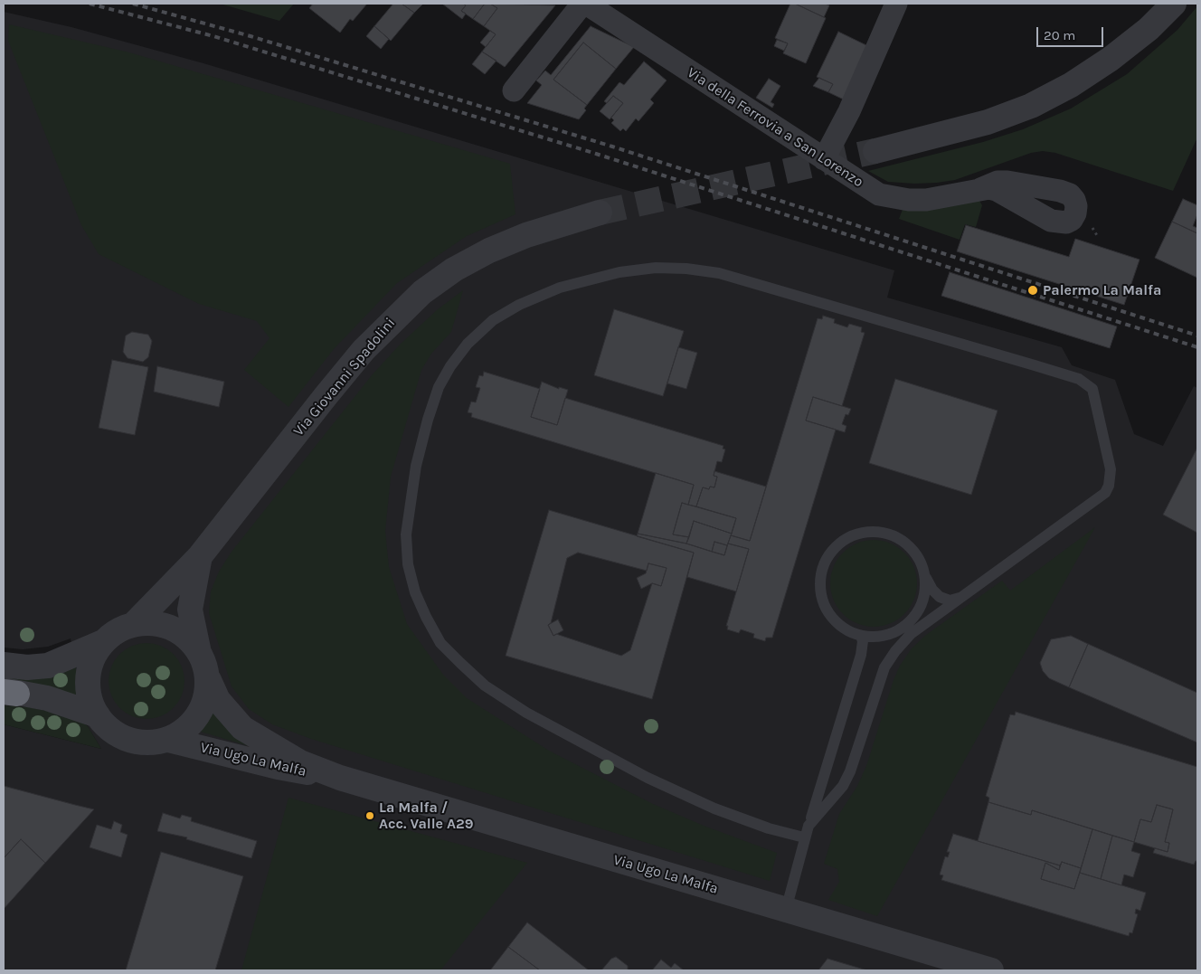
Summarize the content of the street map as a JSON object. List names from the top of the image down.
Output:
{
  "streets": {
    "street": ["Via della Ferrovia a San Lorenzo", "Via Giovanni Spadolini", "Via Ugo La Malfa"]
  },
  "crossings": [
    ["Via Giovanni Spadolini", "Via Ugo La Malfa"]
  ],
  "places": ["Palermo La Malfa", "La Malfa / Acc. Valle A29"],
  "scale_bar": "20 m"
}
